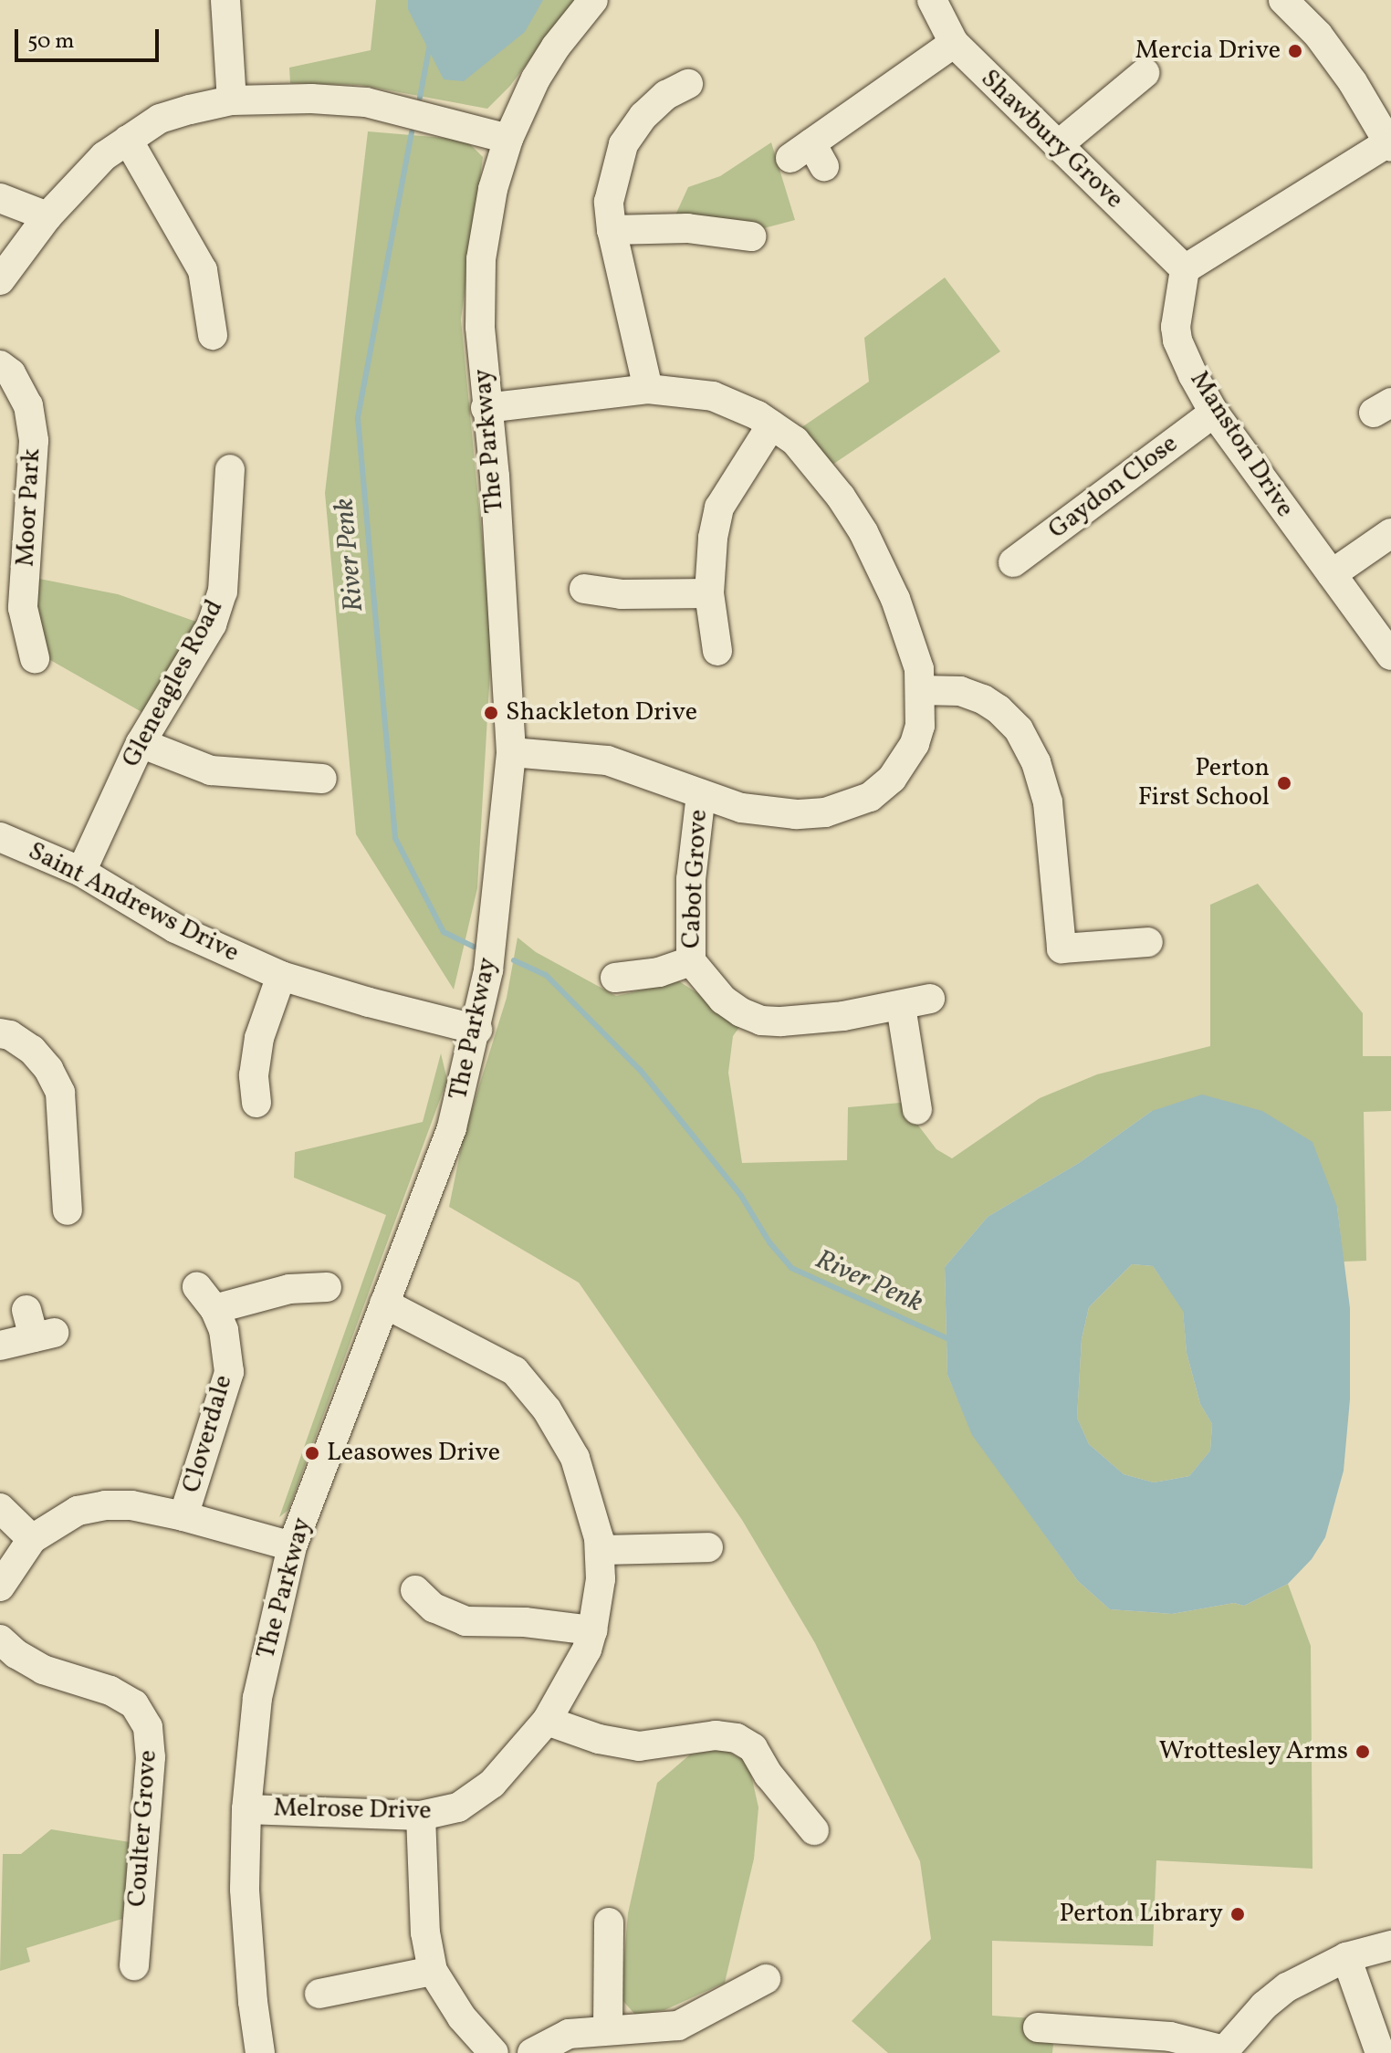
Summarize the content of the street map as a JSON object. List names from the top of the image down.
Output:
{
  "streets": {
    "street": [
      "Shawbury Grove",
      "The Parkway",
      "Manston Drive",
      "Gaydon Close",
      "Moor Park",
      "Gleneagles Road",
      "Cabot Grove",
      "Saint Andrews Drive",
      "Cloverdale",
      "Melrose Drive",
      "Coulter Grove"
    ]
  },
  "crossings": [
    ["Shawbury Grove", "Manston Drive"],
    ["The Parkway", "Saint Andrews Drive"],
    ["The Parkway", "Melrose Drive"],
    ["Manston Drive", "Gaydon Close"],
    ["Gleneagles Road", "Saint Andrews Drive"]
  ],
  "water": ["River Penk"],
  "places": [
    "Mercia Drive",
    "Shackleton Drive",
    "Perton First School",
    "Leasowes Drive",
    "Wrottesley Arms",
    "Perton Library"
  ],
  "scale_bar": "50 m"
}
